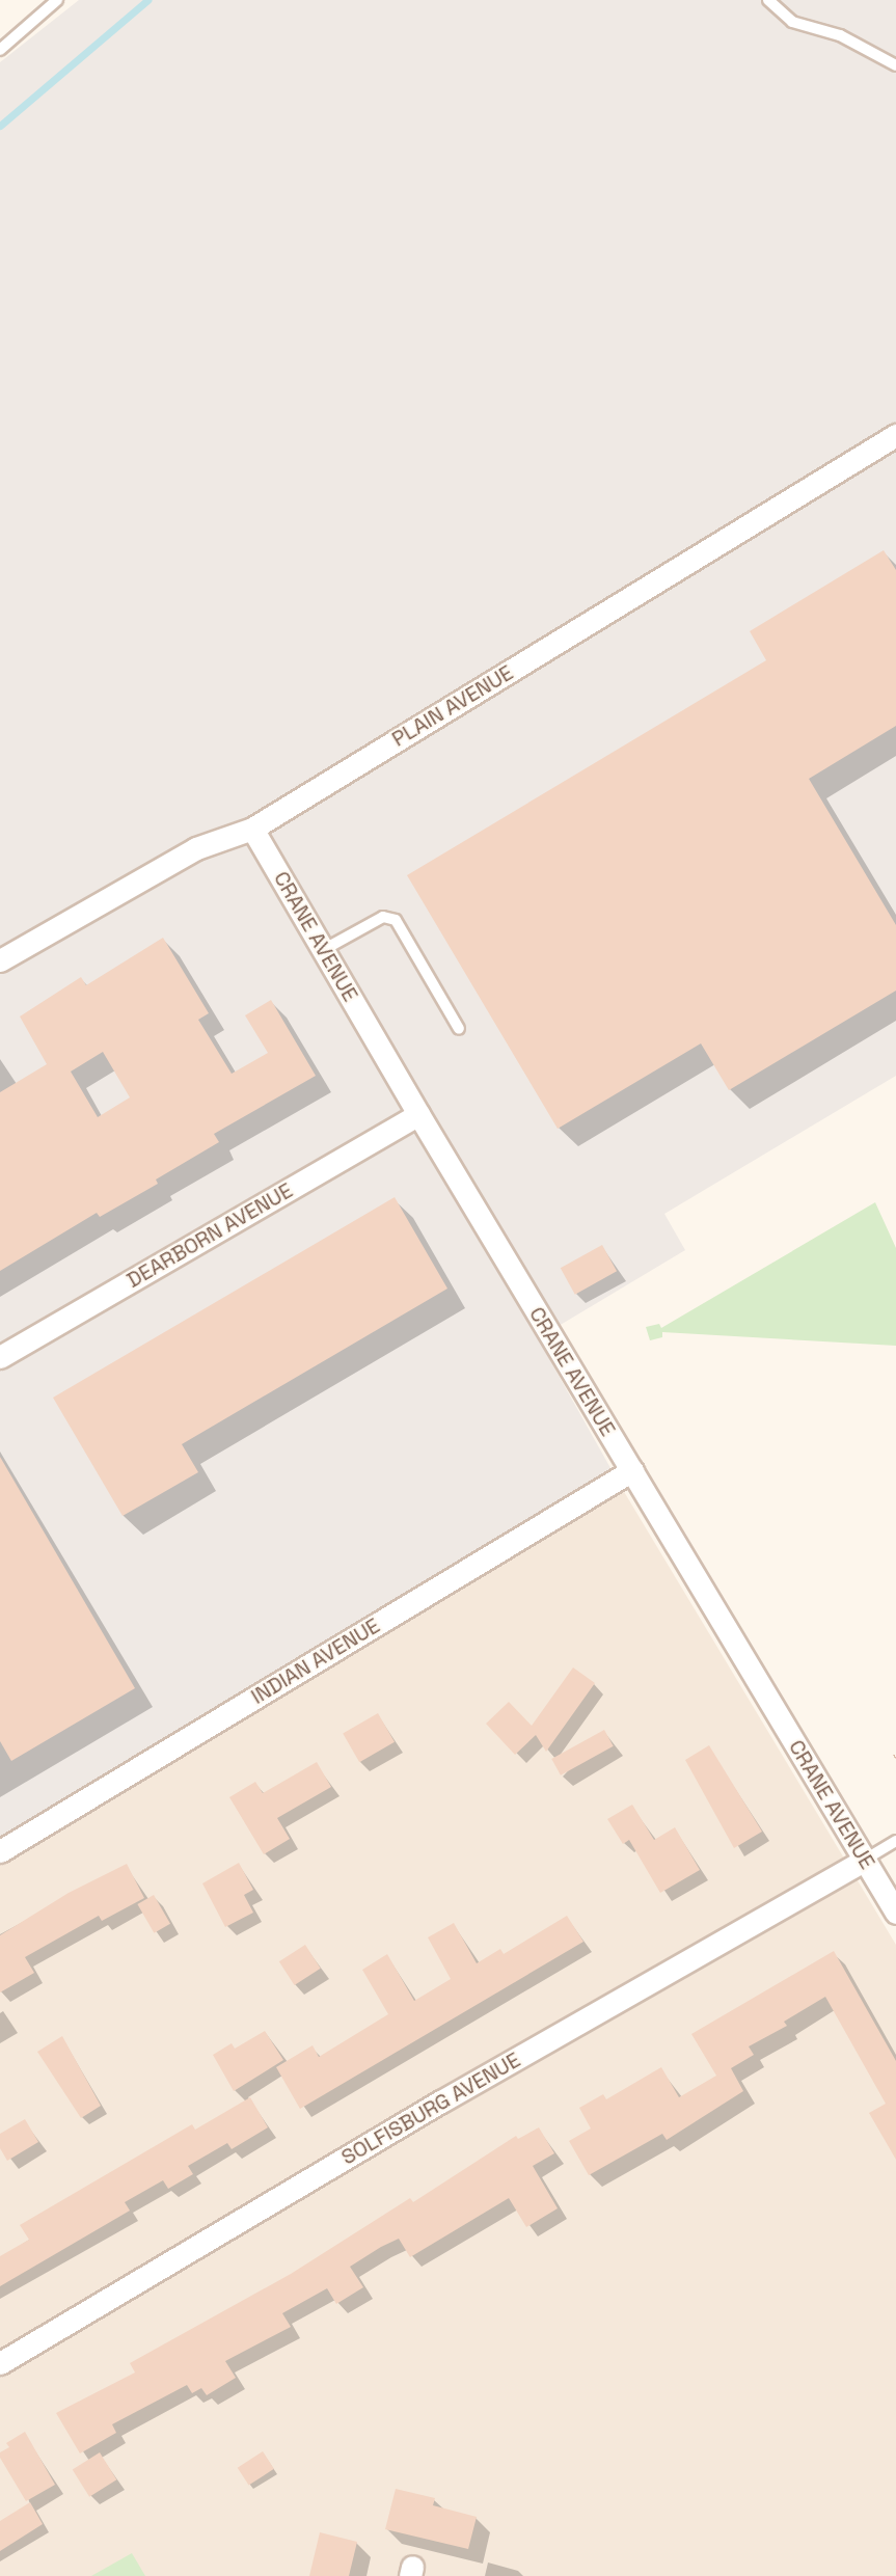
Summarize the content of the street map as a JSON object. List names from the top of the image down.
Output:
{
  "streets": {
    "street": [
      "PLAIN AVENUE",
      "CRANE AVENUE",
      "DEARBORN AVENUE",
      "INDIAN AVENUE",
      "SOLFISBURG AVENUE"
    ]
  },
  "crossings": [
    ["PLAIN AVENUE", "CRANE AVENUE"],
    ["CRANE AVENUE", "DEARBORN AVENUE"],
    ["CRANE AVENUE", "INDIAN AVENUE"],
    ["CRANE AVENUE", "SOLFISBURG AVENUE"]
  ]
}
